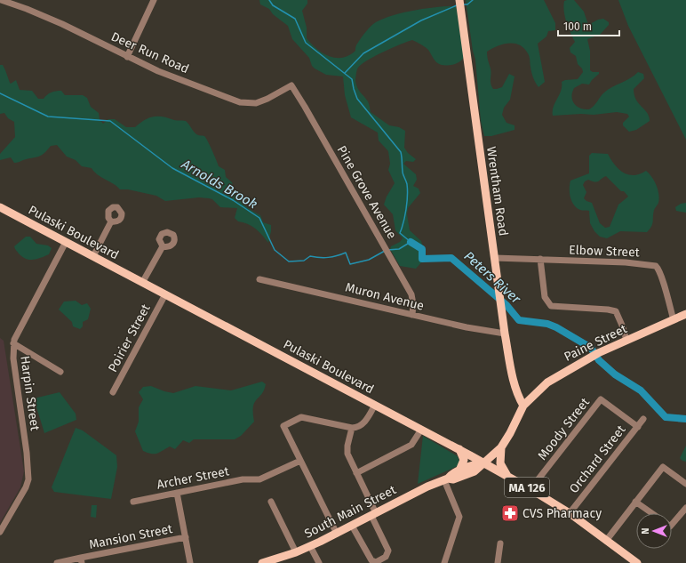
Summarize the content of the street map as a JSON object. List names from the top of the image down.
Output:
{
  "streets": {
    "main road": [
      "Wrentham Road",
      "Pulaski Boulevard",
      "Paine Street",
      "MA 126",
      "South Main Street"
    ],
    "street": [
      "Deer Run Road",
      "Pine Grove Avenue",
      "Elbow Street",
      "Muron Avenue",
      "Poirier Street",
      "Harpin Street",
      "Moody Street",
      "Orchard Street",
      "Archer Street",
      "Mansion Street"
    ]
  },
  "crossings": [
    ["Deer Run Road", "Pine Grove Avenue"],
    ["Wrentham Road", "Elbow Street"],
    ["Wrentham Road", "Muron Avenue"],
    ["Wrentham Road", "Paine Street"],
    ["Pine Grove Avenue", "Muron Avenue"],
    ["Pulaski Boulevard", "Poirier Street"],
    ["Pulaski Boulevard", "Harpin Street"],
    ["Pulaski Boulevard", "Moody Street"],
    ["Pulaski Boulevard", "Orchard Street"],
    ["Pulaski Boulevard", "South Main Street"],
    ["Elbow Street", "Paine Street"],
    ["Moody Street", "Orchard Street"]
  ],
  "water": ["Arnolds Brook", "Peters River"],
  "places": {
    "pharmacy": ["CVS Pharmacy"]
  },
  "scale_bar": "100 m",
  "north": "left"
}
